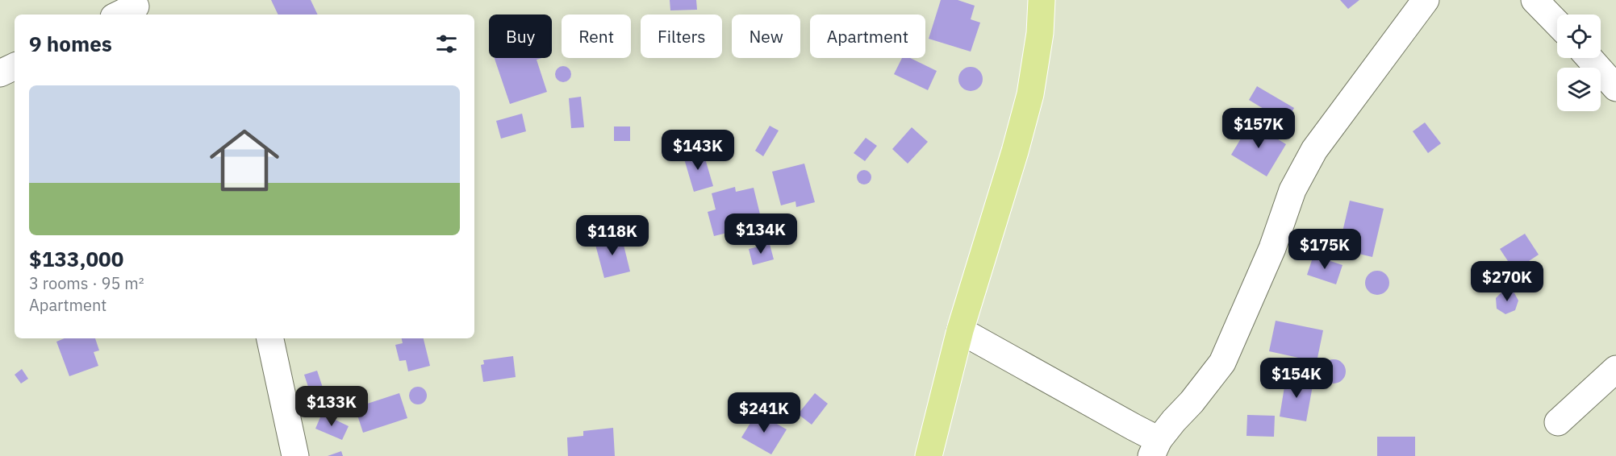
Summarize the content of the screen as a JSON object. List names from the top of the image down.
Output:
{
  "page": {
    "chip": [
      "Buy",
      "Rent",
      "Filters",
      "New",
      "Apartment"
    ],
    "heading": "9 homes",
    "list": [
      {
        "name": "$133,000",
        "note": "3 rooms · 95 m² · Apartment"
      }
    ],
    "price": [
      "$157K",
      "$143K",
      "$134K",
      "$118K",
      "$175K",
      "$270K",
      "$154K",
      "$133K",
      "$241K"
    ]
  }
}
